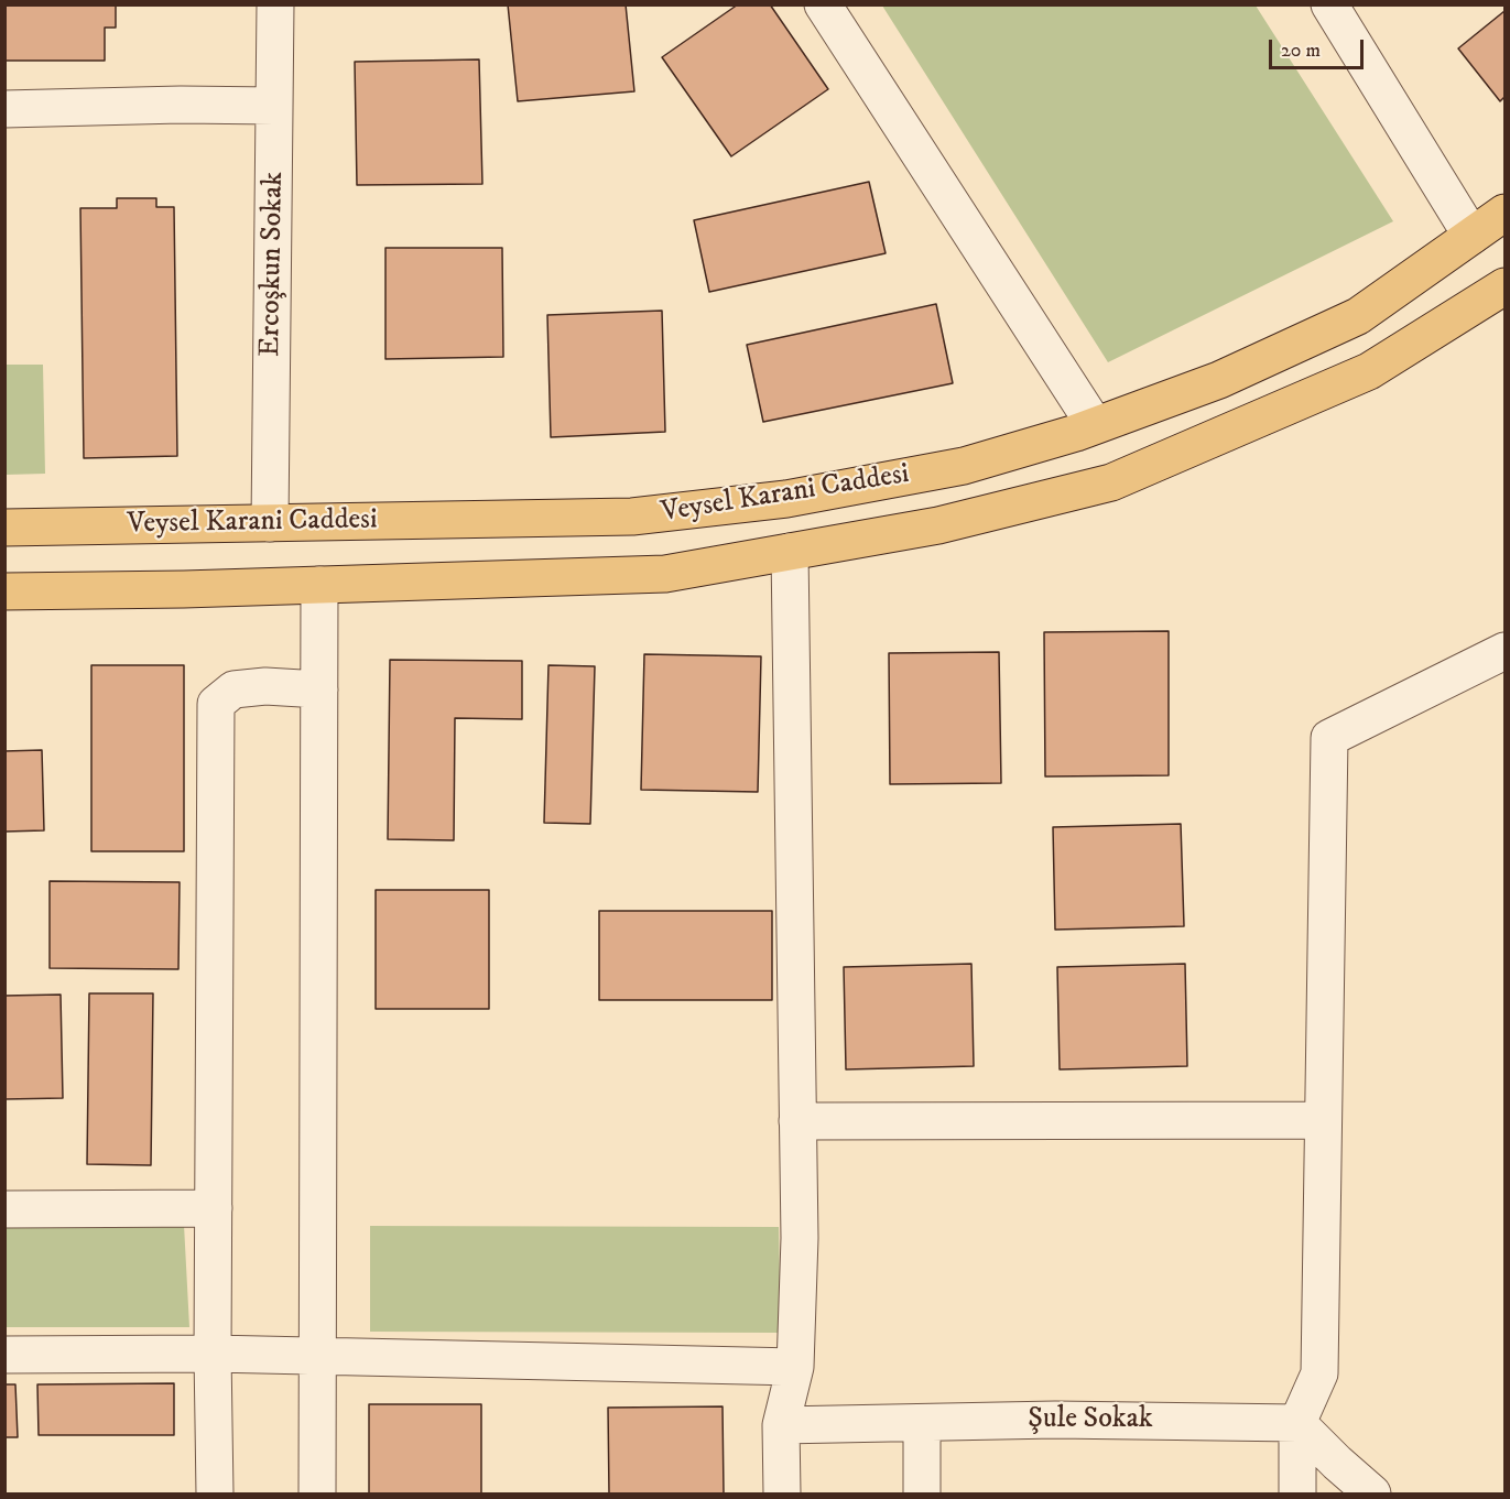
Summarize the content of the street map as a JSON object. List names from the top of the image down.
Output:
{
  "streets": {
    "main road": ["Veysel Karani Caddesi"],
    "street": ["Ercoşkun Sokak", "Şule Sokak"]
  },
  "crossings": [
    ["Ercoşkun Sokak", "Veysel Karani Caddesi"]
  ],
  "scale_bar": "20 m"
}
